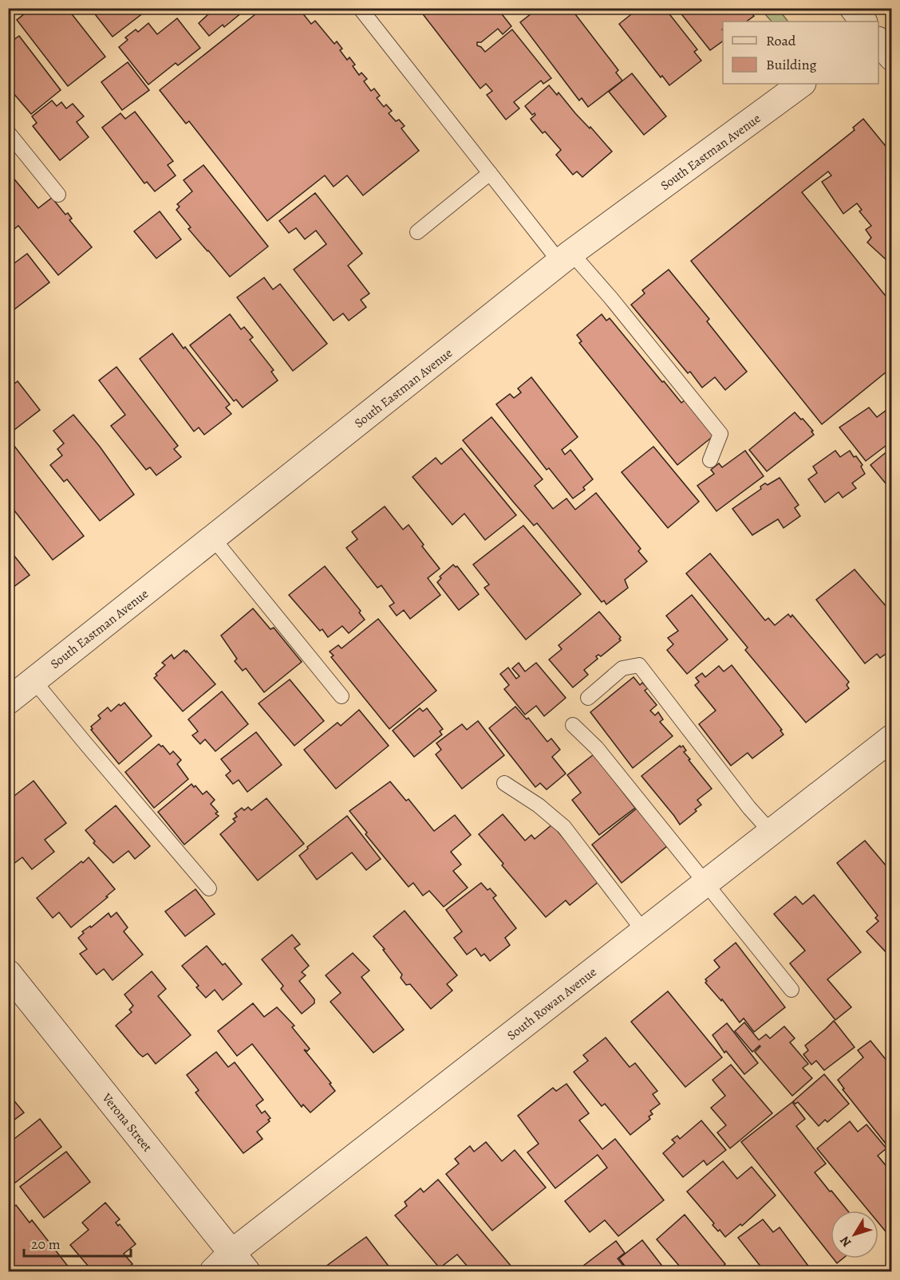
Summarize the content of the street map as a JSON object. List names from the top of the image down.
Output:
{
  "streets": {
    "street": ["South Eastman Avenue", "South Rowan Avenue", "Verona Street"]
  },
  "crossings": [
    ["South Rowan Avenue", "Verona Street"]
  ],
  "legend": ["Road", "Building"],
  "scale_bar": "20 m",
  "north": "bottom left"
}
